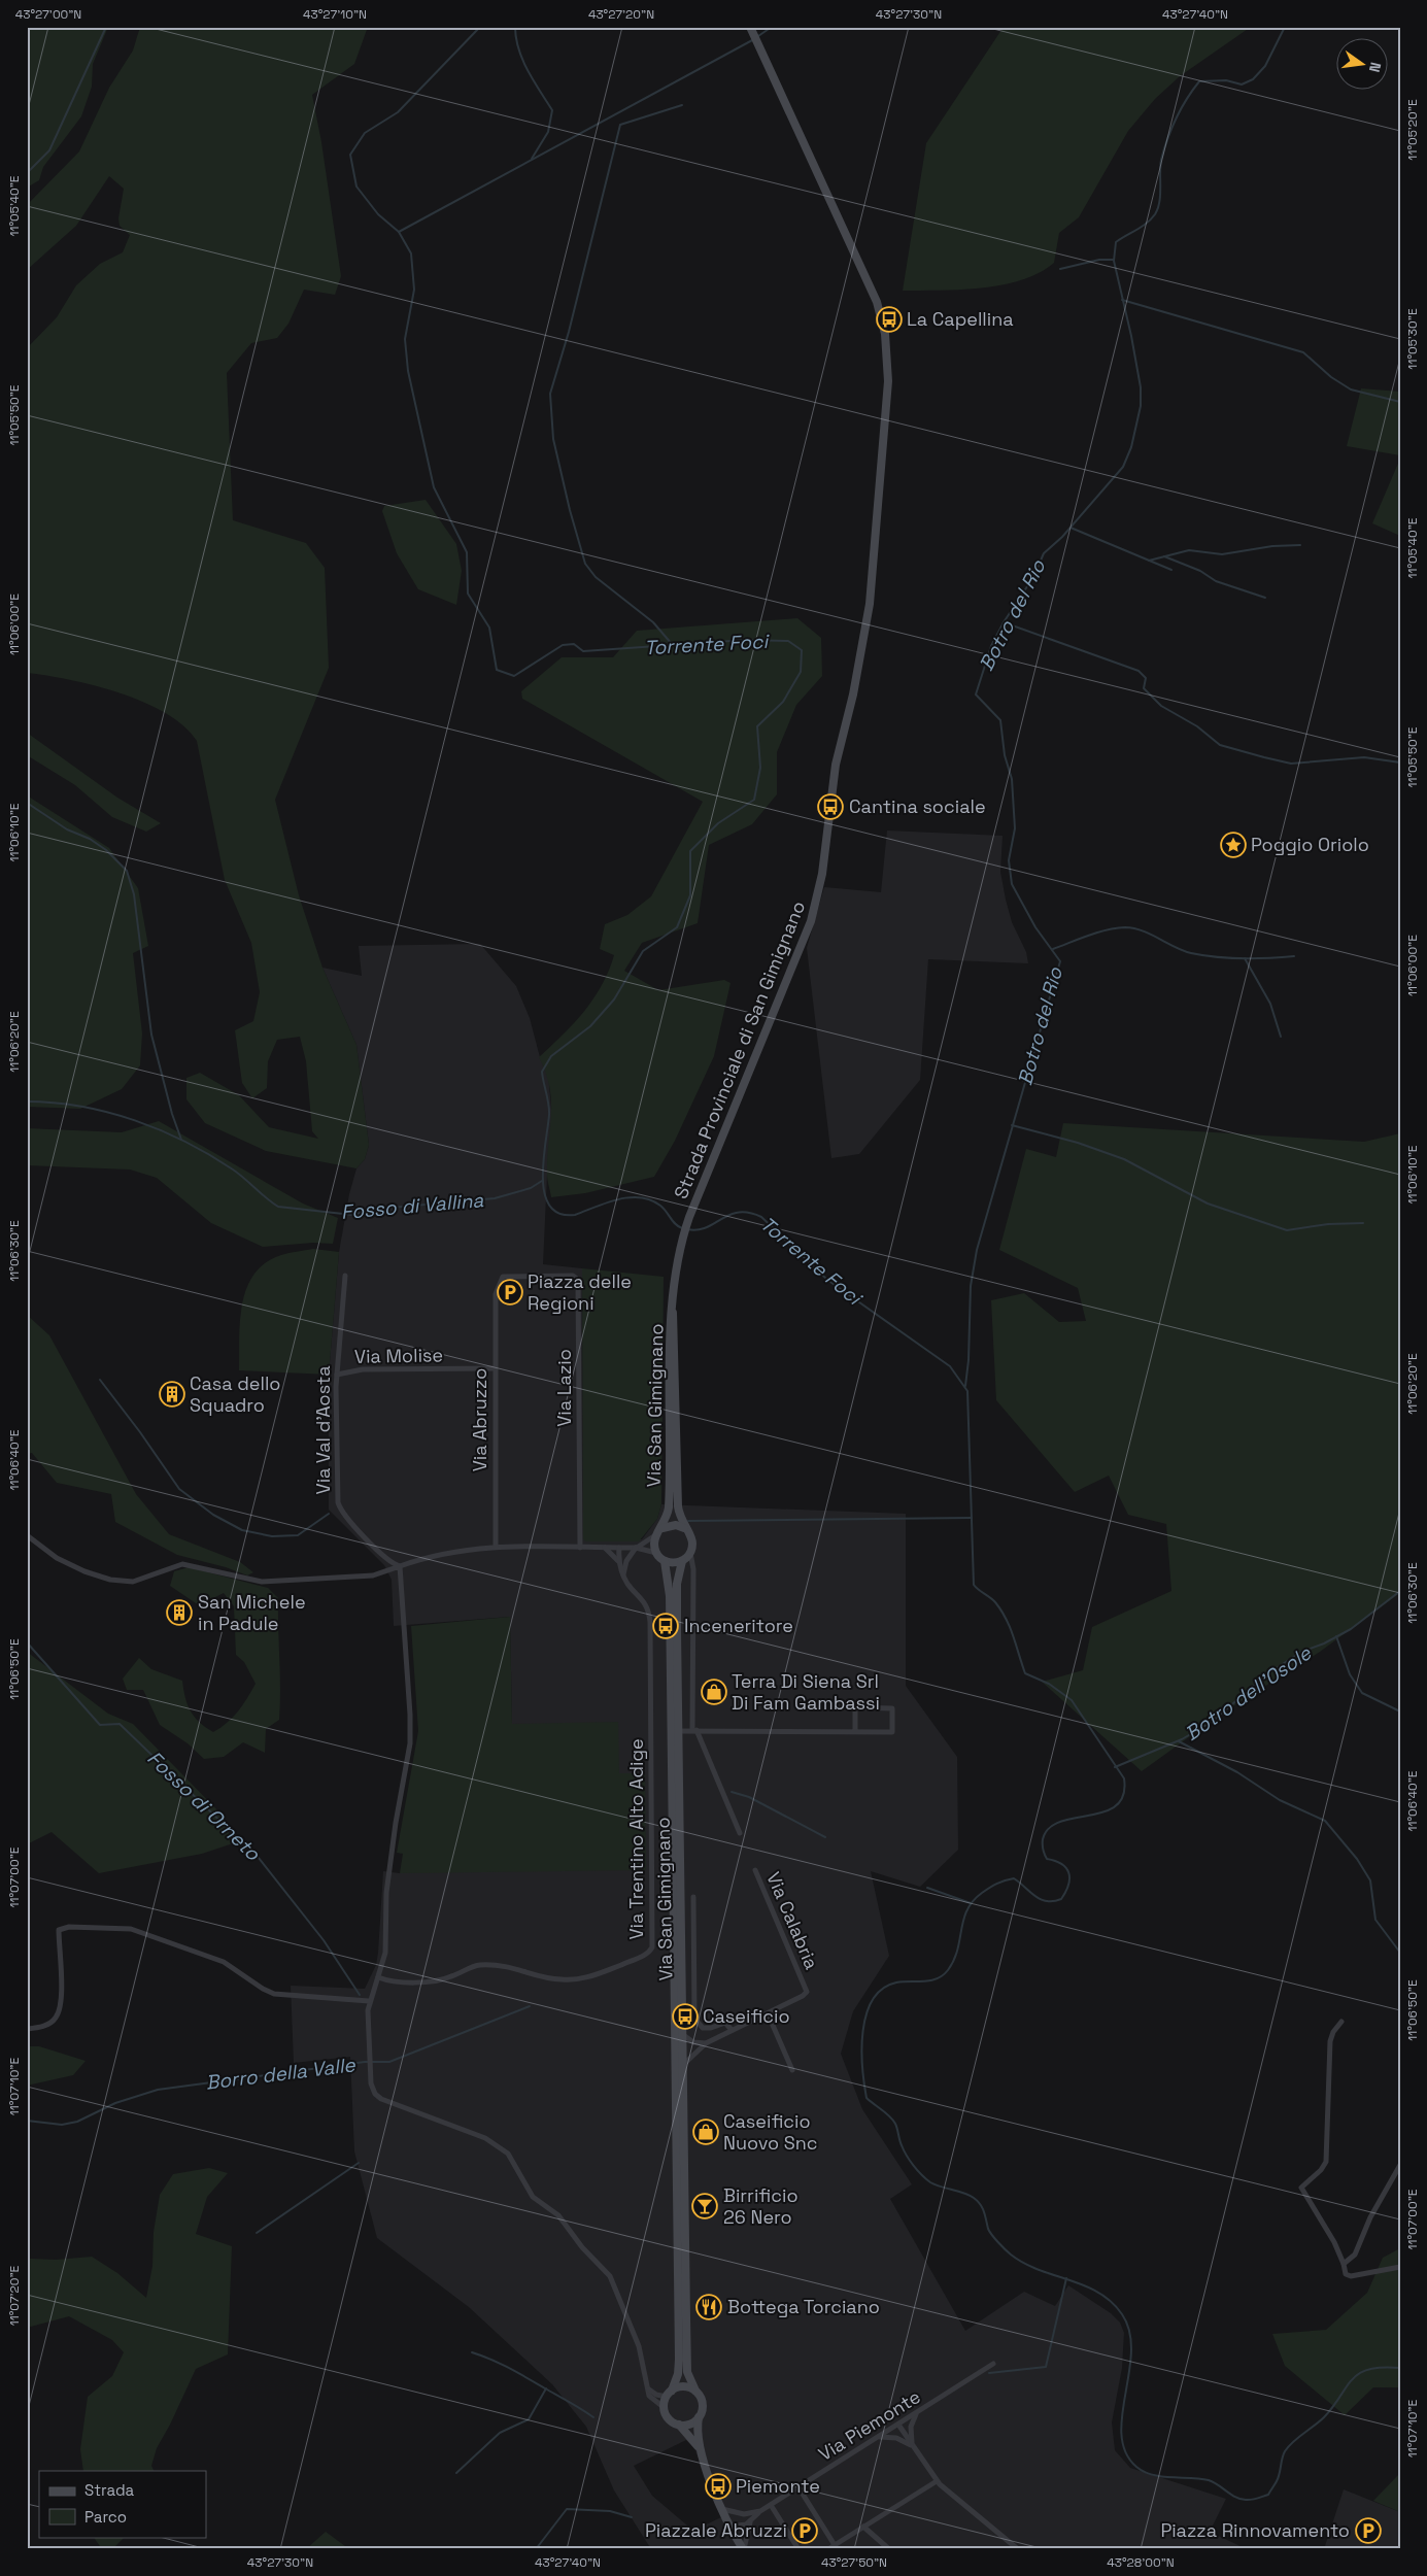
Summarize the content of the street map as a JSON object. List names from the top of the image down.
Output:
{
  "streets": {
    "main road": ["Strada Provinciale di San Gimignano", "Via San Gimignano"],
    "street": [
      "Via Molise",
      "Via Lazio",
      "Via Abruzzo",
      "Via Val d'Aosta",
      "Via Trentino Alto Adige",
      "Via Calabria",
      "Via Piemonte"
    ]
  },
  "crossings": [
    ["Strada Provinciale di San Gimignano", "Via San Gimignano"],
    ["Via Molise", "Via Abruzzo"],
    ["Via Molise", "Via Val d'Aosta"],
    ["Via Lazio", "Via Abruzzo"],
    ["Via San Gimignano", "Via Calabria"]
  ],
  "water": [
    "Botro del Rio",
    "Torrente Foci",
    "Fosso di Vallina",
    "Botro dell'Osole",
    "Fosso di Orneto",
    "Borro della Valle"
  ],
  "places": {
    "bus stop": [
      "La Capellina",
      "Cantina sociale",
      "Inceneritore",
      "Caseificio",
      "Piemonte"
    ],
    "place": ["Poggio Oriolo"],
    "parking": ["Piazza delle Regioni", "Piazzale Abruzzi", "Piazza Rinnovamento"],
    "building": ["Casa dello Squadro", "San Michele in Padule"],
    "shop": ["Terra Di Siena Srl Di Fam Gambassi", "Caseificio Nuovo Snc"],
    "bar": ["Birrificio 26 Nero"],
    "restaurant": ["Bottega Torciano"]
  },
  "legend": ["Strada", "Parco"],
  "north": "right",
  "coordinates": [
    "43°27'00\"N",
    "43°27'10\"N",
    "43°27'20\"N",
    "43°27'30\"N",
    "43°27'40\"N",
    "11°05'20\"E",
    "11°05'40\"E",
    "11°05'30\"E",
    "11°05'50\"E",
    "11°06'00\"E",
    "11°06'10\"E",
    "11°06'20\"E",
    "11°06'30\"E",
    "11°06'40\"E",
    "11°06'50\"E",
    "11°07'00\"E",
    "11°07'10\"E",
    "11°07'20\"E",
    "43°27'50\"N",
    "43°28'00\"N"
  ]
}
